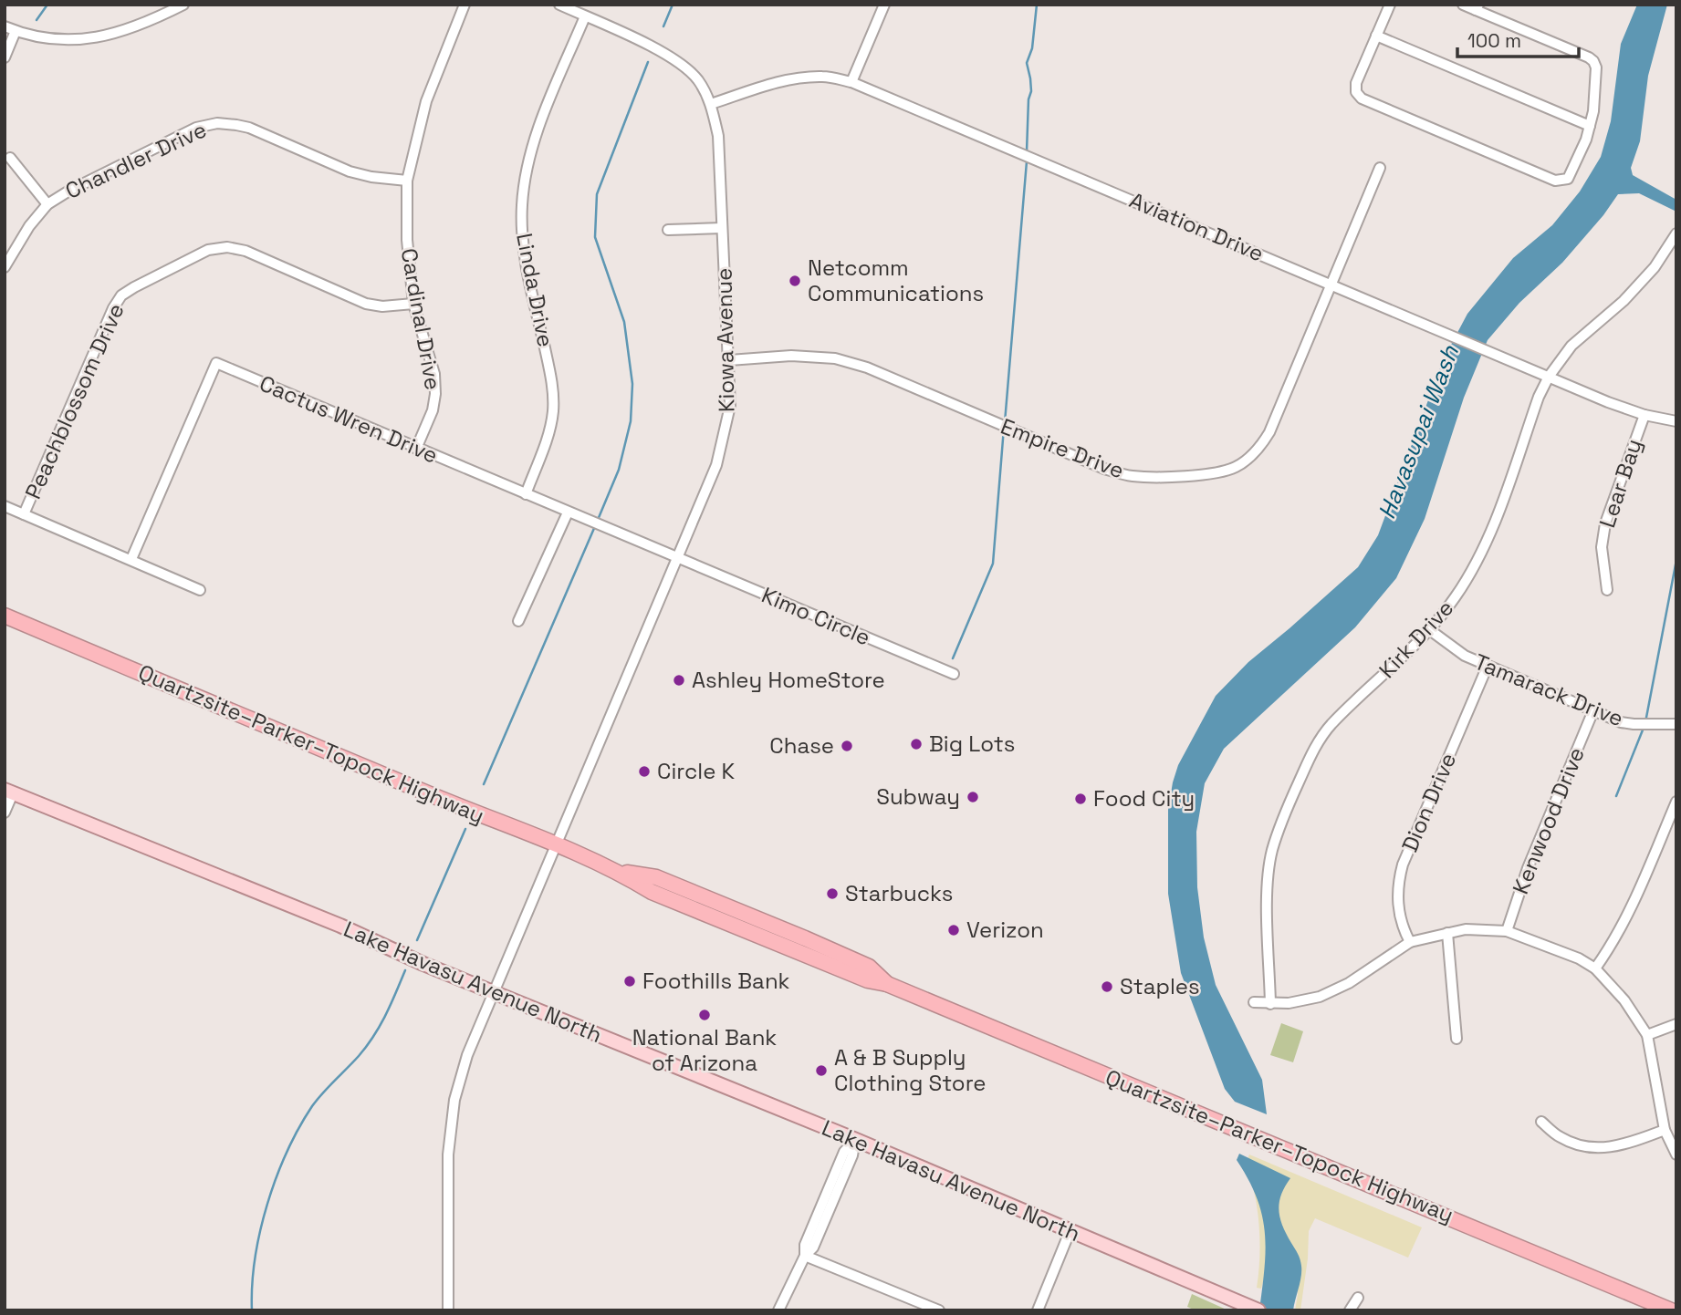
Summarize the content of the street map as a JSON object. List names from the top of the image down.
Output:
{
  "streets": {
    "highway": ["Quartzsite–Parker–Topock Highway"],
    "main road": ["Lake Havasu Avenue North"],
    "street": [
      "Chandler Drive",
      "Aviation Drive",
      "Linda Drive",
      "Cardinal Drive",
      "Kiowa Avenue",
      "Peachblossom Drive",
      "Cactus Wren Drive",
      "Empire Drive",
      "Lear Bay",
      "Kimo Circle",
      "Kirk Drive",
      "Tamarack Drive",
      "Dion Drive",
      "Kenwood Drive"
    ]
  },
  "crossings": [
    ["Chandler Drive", "Cardinal Drive"],
    ["Aviation Drive", "Kiowa Avenue"],
    ["Aviation Drive", "Empire Drive"],
    ["Aviation Drive", "Lear Bay"],
    ["Aviation Drive", "Kirk Drive"],
    ["Linda Drive", "Kiowa Avenue"],
    ["Linda Drive", "Cactus Wren Drive"],
    ["Cardinal Drive", "Peachblossom Drive"],
    ["Cardinal Drive", "Cactus Wren Drive"],
    ["Kiowa Avenue", "Cactus Wren Drive"],
    ["Kiowa Avenue", "Empire Drive"],
    ["Kiowa Avenue", "Kimo Circle"],
    ["Kiowa Avenue", "Quartzsite–Parker–Topock Highway"],
    ["Kiowa Avenue", "Lake Havasu Avenue North"],
    ["Cactus Wren Drive", "Kimo Circle"],
    ["Kirk Drive", "Tamarack Drive"],
    ["Tamarack Drive", "Dion Drive"],
    ["Tamarack Drive", "Kenwood Drive"]
  ],
  "water": ["Havasupai Wash"],
  "places": [
    "Netcomm Communications",
    "Ashley HomeStore",
    "Big Lots",
    "Chase",
    "Circle K",
    "Subway",
    "Food City",
    "Starbucks",
    "Verizon",
    "Foothills Bank",
    "Staples",
    "National Bank of Arizona",
    "A & B Supply Clothing Store"
  ],
  "scale_bar": "100 m"
}
